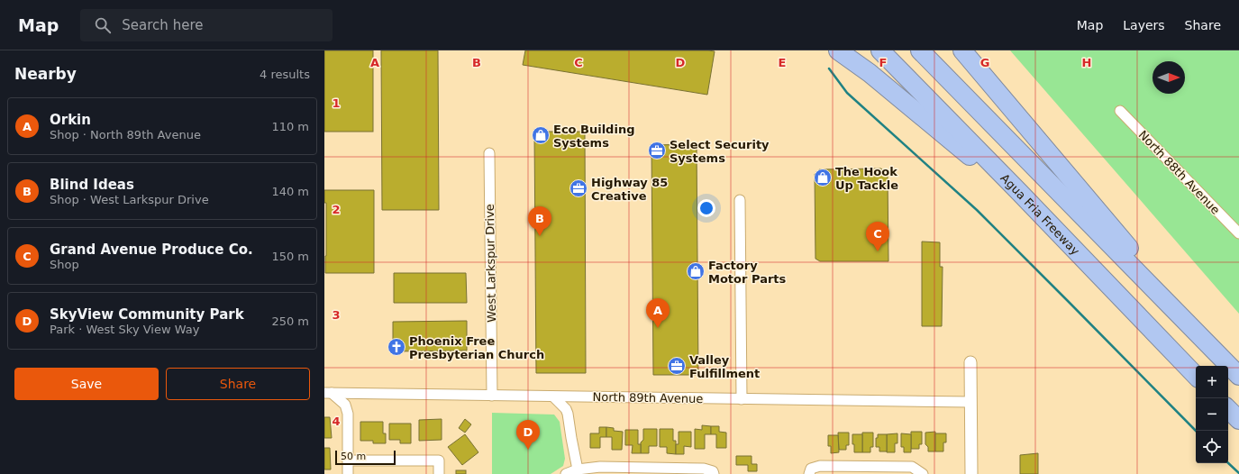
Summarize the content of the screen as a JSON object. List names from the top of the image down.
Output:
{
  "streets": {
    "highway": ["Agua Fria Freeway"],
    "street": ["North 88th Avenue", "West Larkspur Drive", "North 89th Avenue"]
  },
  "crossings": [
    ["West Larkspur Drive", "North 89th Avenue"]
  ],
  "places": {
    "shop": ["Eco Building Systems", "The Hook Up Tackle", "Factory Motor Parts"],
    "office": ["Select Security Systems", "Highway 85 Creative", "Valley Fulfillment"],
    "church": ["Phoenix Free Presbyterian Church"]
  },
  "scale_bar": "50 m",
  "north": "right",
  "page": {
    "header": "Map",
    "search": "Search here",
    "nav": ["Map", "Layers", "Share"],
    "heading": ["Nearby", "4 results"],
    "list": [
      {
        "mark": "A",
        "name": "Orkin",
        "note": "Shop · North 89th Avenue",
        "value": "110 m"
      },
      {
        "mark": "B",
        "name": "Blind Ideas",
        "note": "Shop · West Larkspur Drive",
        "value": "140 m"
      },
      {
        "mark": "C",
        "name": "Grand Avenue Produce Co.",
        "note": "Shop",
        "value": "150 m"
      },
      {
        "mark": "D",
        "name": "SkyView Community Park",
        "note": "Park · West Sky View Way",
        "value": "250 m"
      }
    ],
    "pins": [
      "B",
      "C",
      "A",
      "D"
    ],
    "buttons": ["Save", "Share"],
    "map_buttons": ["+", "−"],
    "scale": "50 m"
  },
  "grid": {
    "columns": [
      "A",
      "B",
      "C",
      "D",
      "E",
      "F",
      "G",
      "H"
    ],
    "rows": [
      "1",
      "2",
      "3",
      "4"
    ]
  }
}
